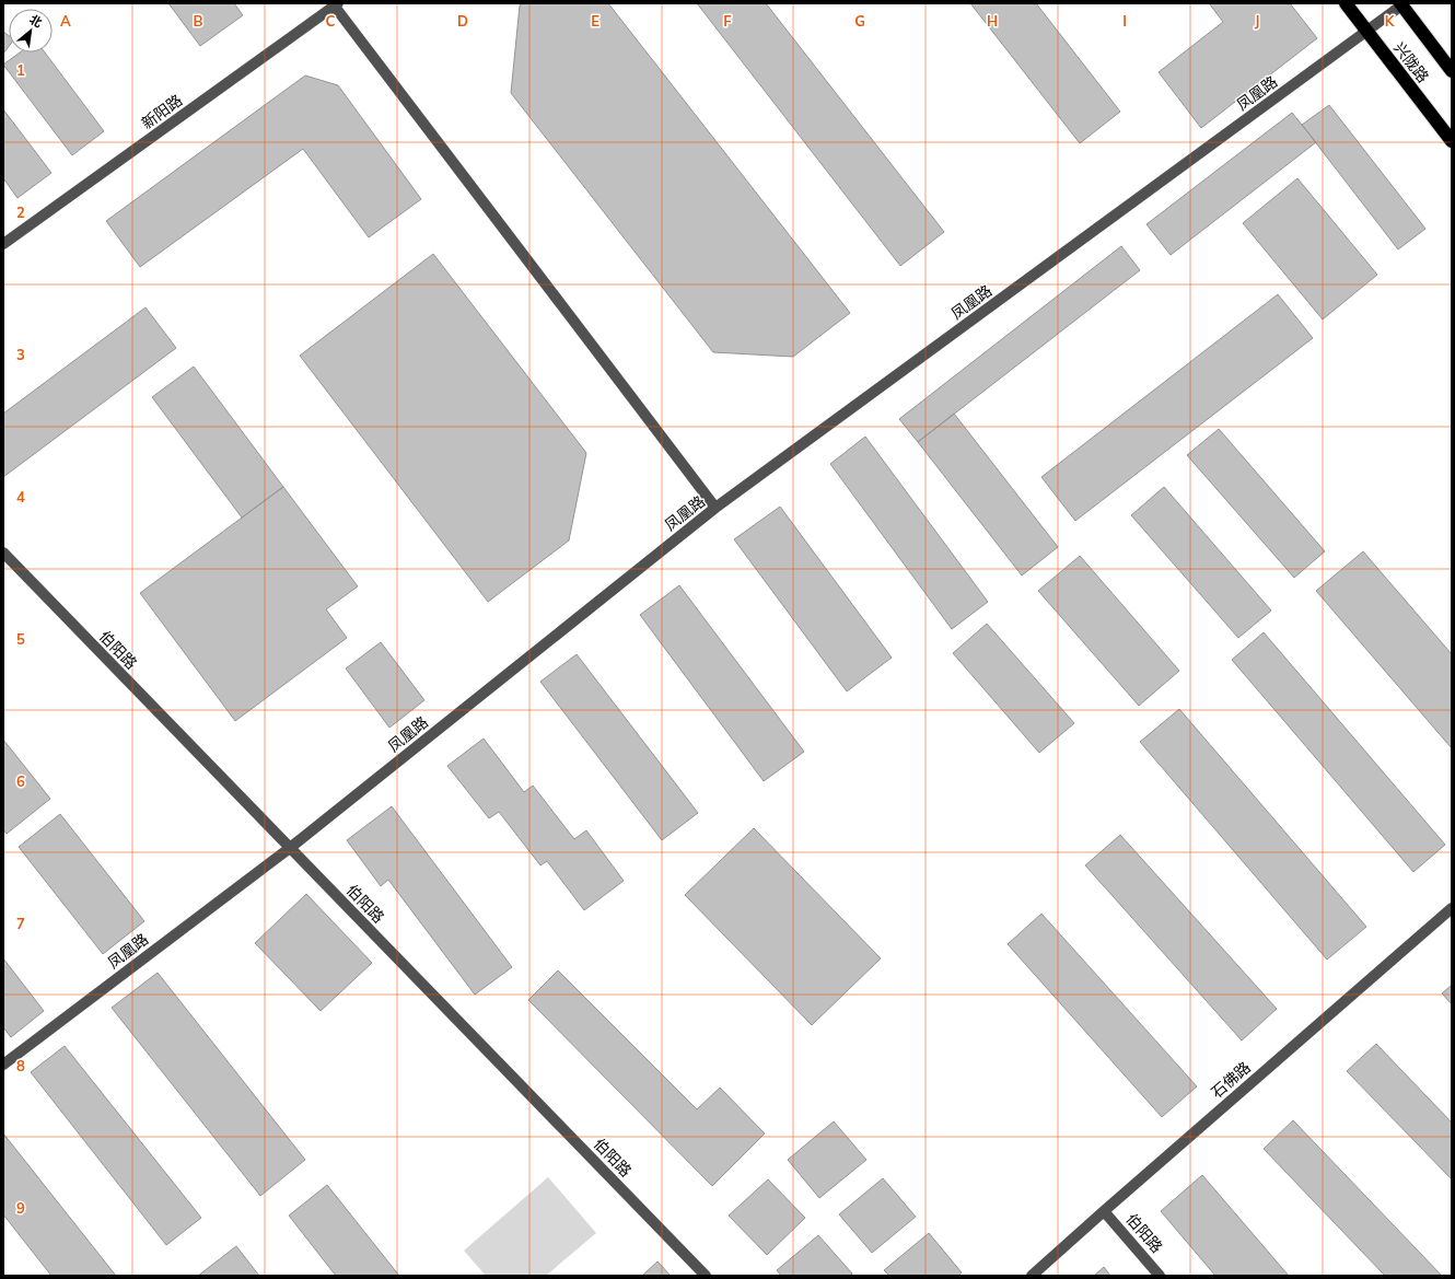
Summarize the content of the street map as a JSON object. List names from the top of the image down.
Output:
{
  "streets": {
    "highway": ["兴陇路"],
    "street": [
      "凤凰路",
      "新阳路",
      "伯阳路",
      "石佛路"
    ]
  },
  "crossings": [
    ["兴陇路", "凤凰路"],
    ["凤凰路", "伯阳路"],
    ["伯阳路", "石佛路"]
  ],
  "north": "top right",
  "grid": {
    "columns": [
      "A",
      "B",
      "C",
      "D",
      "E",
      "F",
      "G",
      "H",
      "I",
      "J",
      "K"
    ],
    "rows": [
      "1",
      "2",
      "3",
      "4",
      "5",
      "6",
      "7",
      "8",
      "9"
    ]
  }
}
